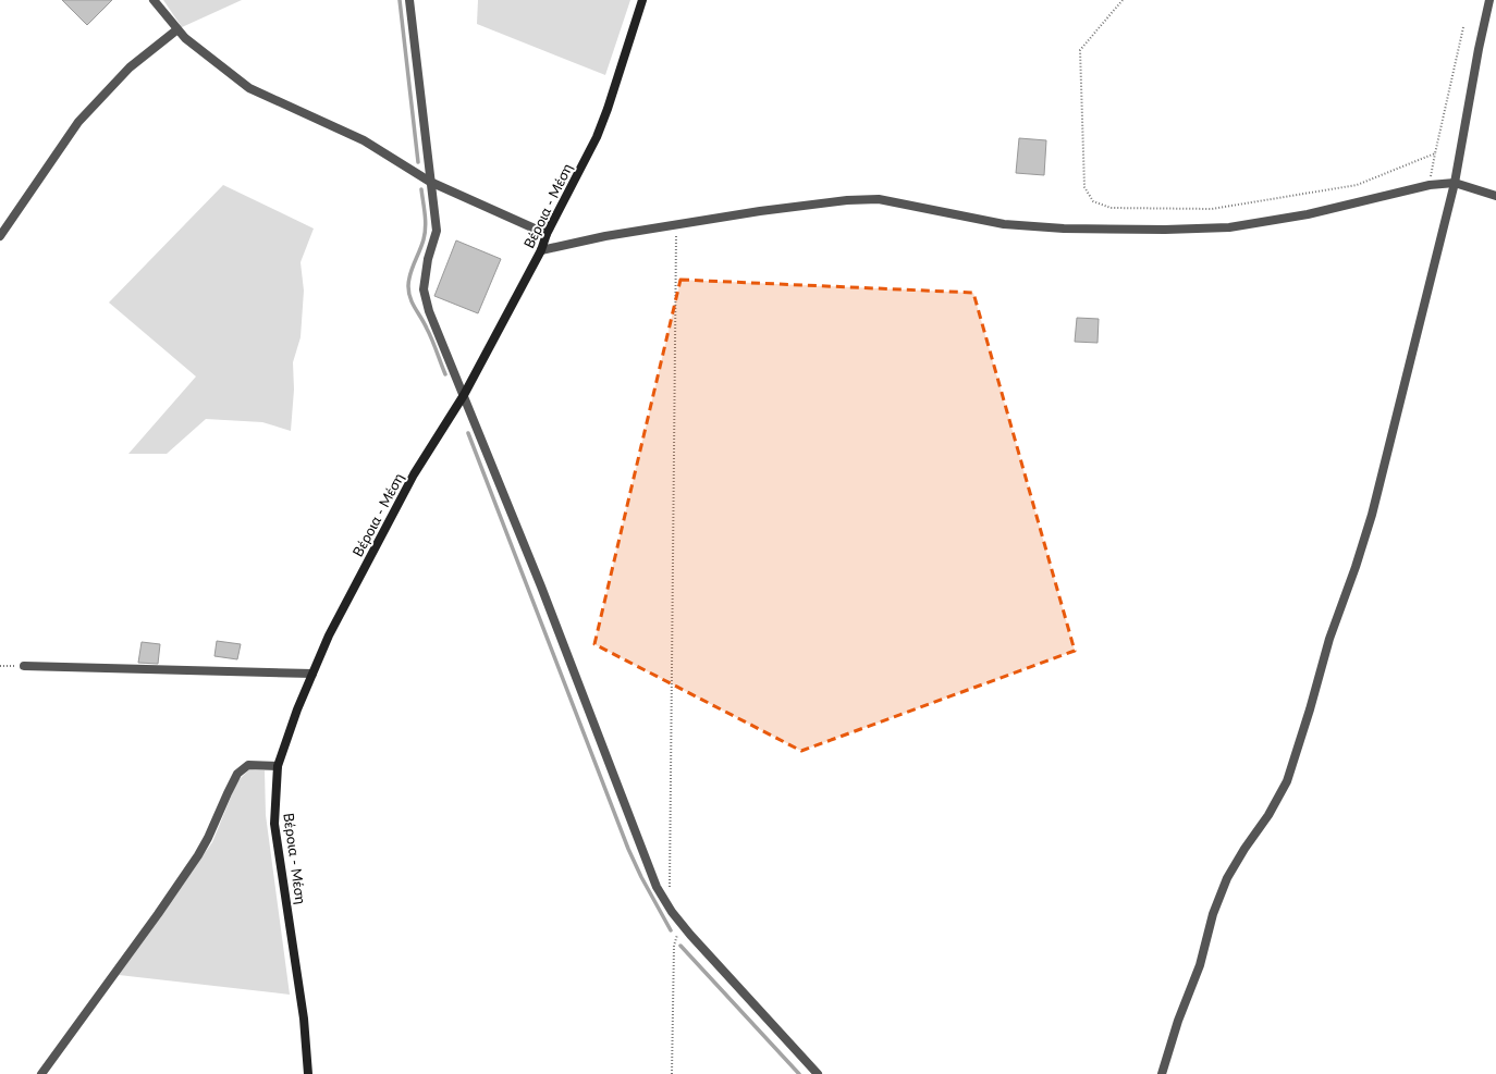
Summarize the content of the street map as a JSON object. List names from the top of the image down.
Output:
{
  "streets": {
    "street": ["Βέροια - Μέση"]
  }
}
